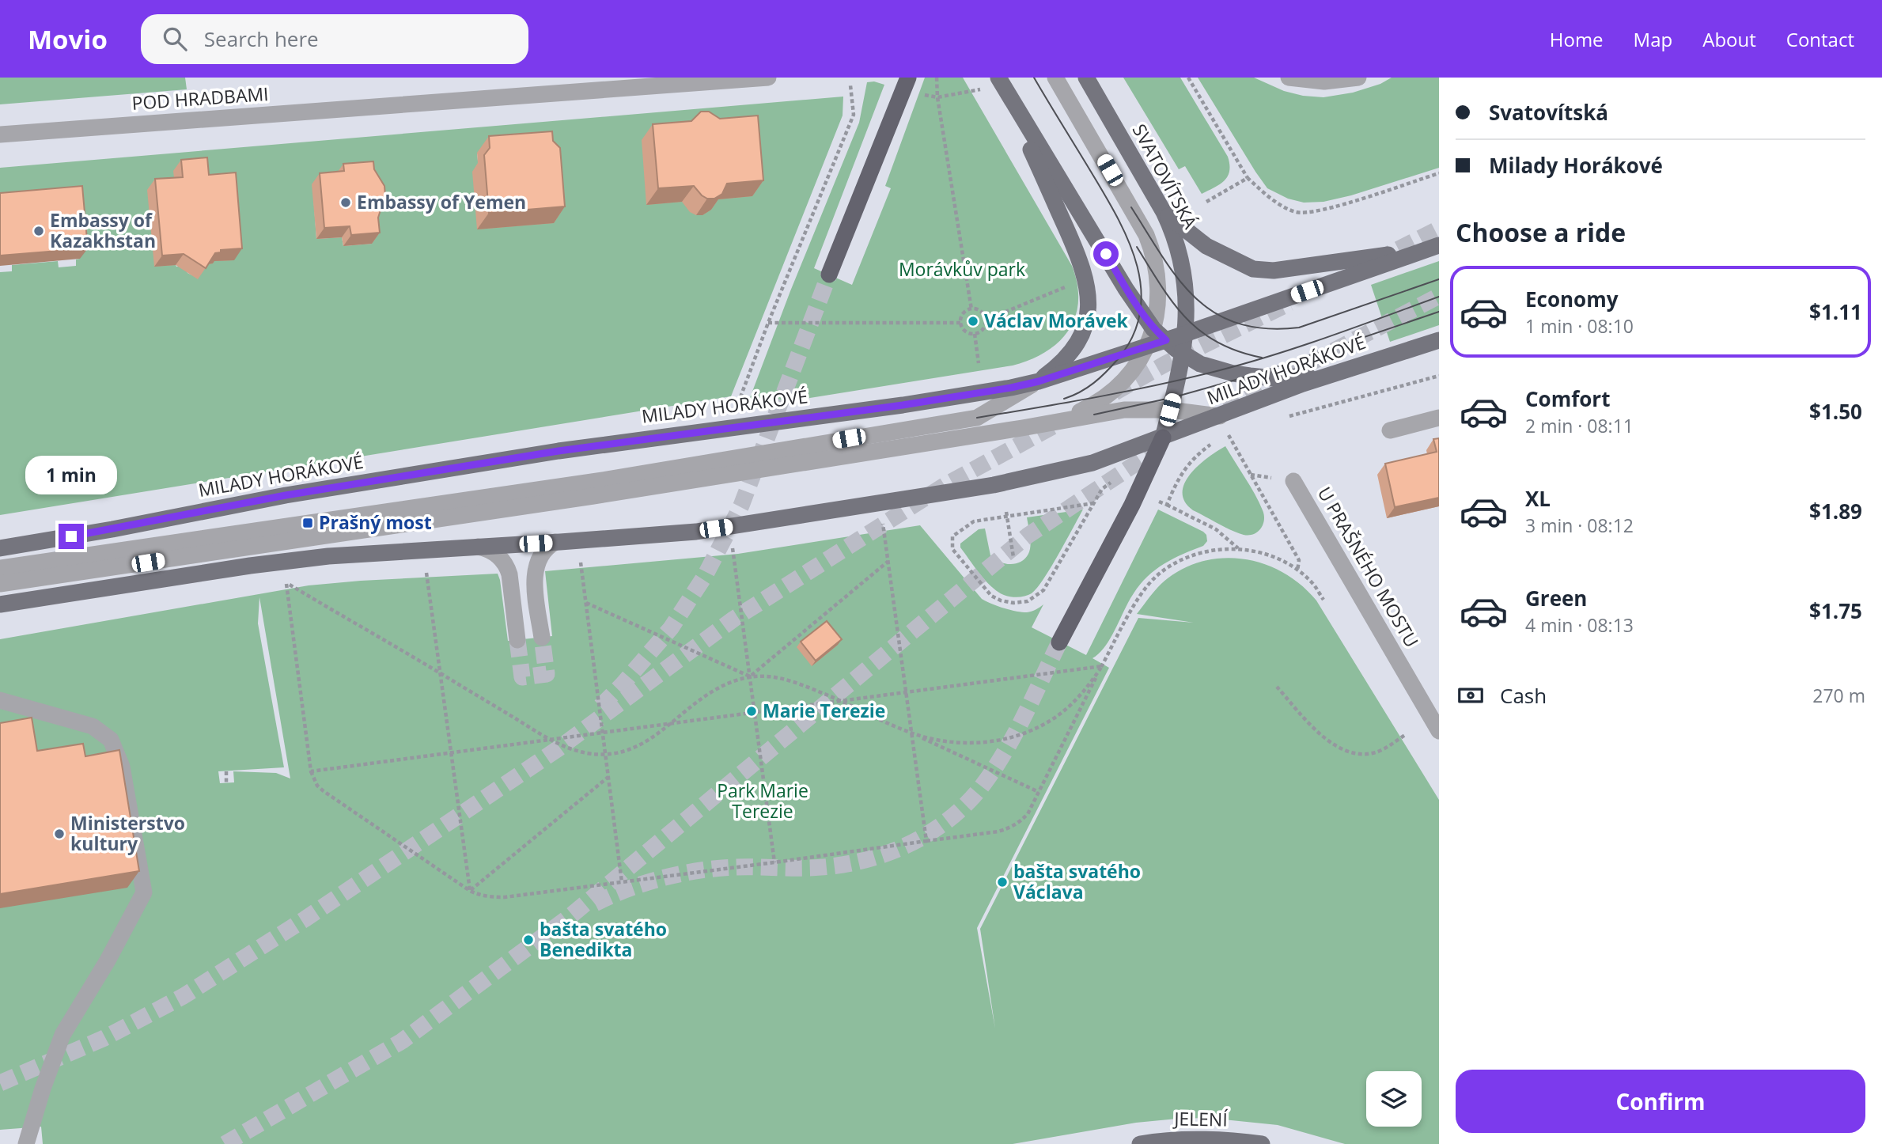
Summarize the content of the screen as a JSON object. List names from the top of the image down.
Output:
{
  "streets": {
    "main road": ["SVATOVÍTSKÁ", "MILADY HORÁKOVÉ", "JELENÍ"],
    "street": ["POD HRADBAMI", "U PRAŠNÉHO MOSTU"]
  },
  "crossings": [
    ["SVATOVÍTSKÁ", "MILADY HORÁKOVÉ"]
  ],
  "parks": ["Morávkův park", "Park Marie Terezie"],
  "places": {
    "other": [
      "Embassy of Yemen",
      "Embassy of Kazakhstan",
      "Václav Morávek",
      "Marie Terezie",
      "Ministerstvo kultury",
      "bašta svatého Václava",
      "bašta svatého Benedikta"
    ],
    "transit": ["Prašný most"]
  },
  "page": {
    "header": "Movio",
    "search": "Search here",
    "nav": [
      "Home",
      "Map",
      "About",
      "Contact"
    ],
    "banner": ["Svatovítská", "Milady Horákové"],
    "heading": "Choose a ride",
    "list": [
      {
        "name": "Economy",
        "note": "1 min · 08:10",
        "value": "$1.11"
      },
      {
        "name": "Comfort",
        "note": "2 min · 08:11",
        "value": "$1.50"
      },
      {
        "name": "XL",
        "note": "3 min · 08:12",
        "value": "$1.89"
      },
      {
        "name": "Green",
        "note": "4 min · 08:13",
        "value": "$1.75"
      }
    ],
    "bubble": "1 min",
    "pay": ["Cash", "270 m"],
    "buttons": "Confirm"
  }
}
